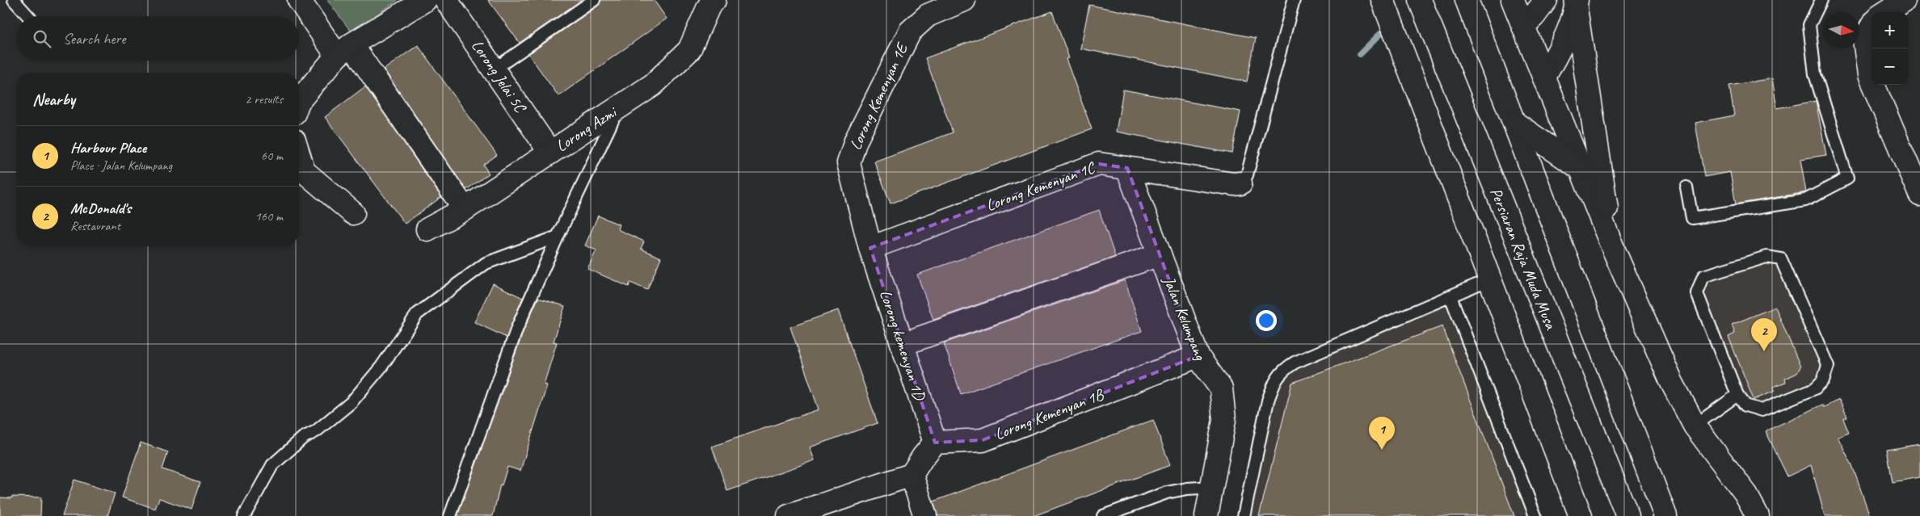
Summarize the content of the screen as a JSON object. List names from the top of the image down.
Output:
{
  "streets": {
    "street": [
      "Lorong Jelai 5C",
      "Lorong Kemenyan 1E",
      "Lorong Azmi",
      "Lorong Kemenyan 1C",
      "Persiaran Raja Muda Musa",
      "Jalan Kelumpang",
      "Lorong kemenyan 1D",
      "Lorong Kemenyan 1B"
    ]
  },
  "crossings": [
    ["Lorong Jelai 5C", "Lorong Azmi"],
    ["Lorong Kemenyan 1E", "Lorong Kemenyan 1C"],
    ["Lorong Kemenyan 1E", "Lorong kemenyan 1D"],
    ["Lorong Kemenyan 1C", "Jalan Kelumpang"],
    ["Lorong Kemenyan 1C", "Lorong kemenyan 1D"],
    ["Jalan Kelumpang", "Lorong Kemenyan 1B"],
    ["Lorong kemenyan 1D", "Lorong Kemenyan 1B"]
  ],
  "north": "right",
  "page": {
    "map_buttons": ["+", "−"],
    "search": "Search here",
    "heading": ["Nearby", "2 results"],
    "list": [
      {
        "mark": "1",
        "name": "Harbour Place",
        "note": "Place · Jalan Kelumpang",
        "value": "60 m"
      },
      {
        "mark": "2",
        "name": "McDonald's",
        "note": "Restaurant",
        "value": "160 m"
      }
    ],
    "pins": ["2", "1"]
  }
}
